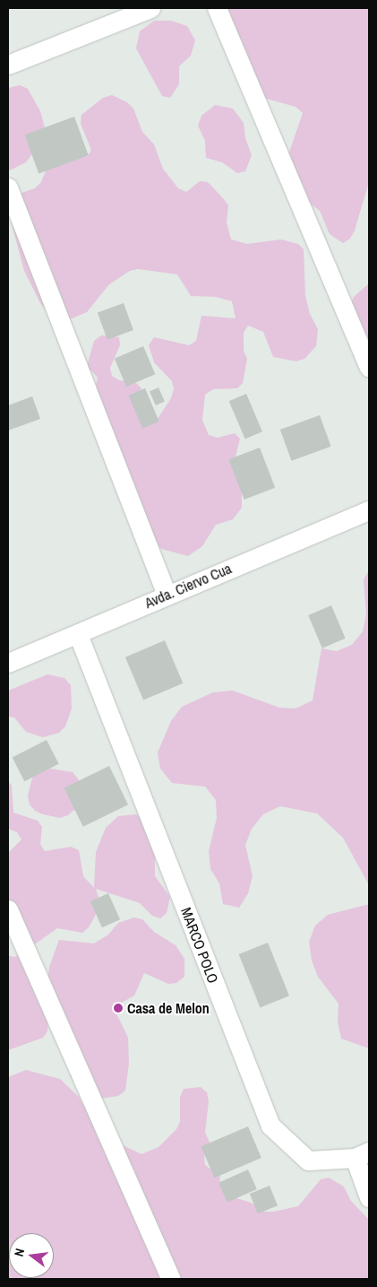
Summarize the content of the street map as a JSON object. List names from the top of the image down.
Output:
{
  "streets": {
    "street": ["Avda. Ciervo Cua", "MARCO POLO"]
  },
  "crossings": [
    ["Avda. Ciervo Cua", "MARCO POLO"]
  ],
  "places": ["Casa de Melon"],
  "north": "left"
}
